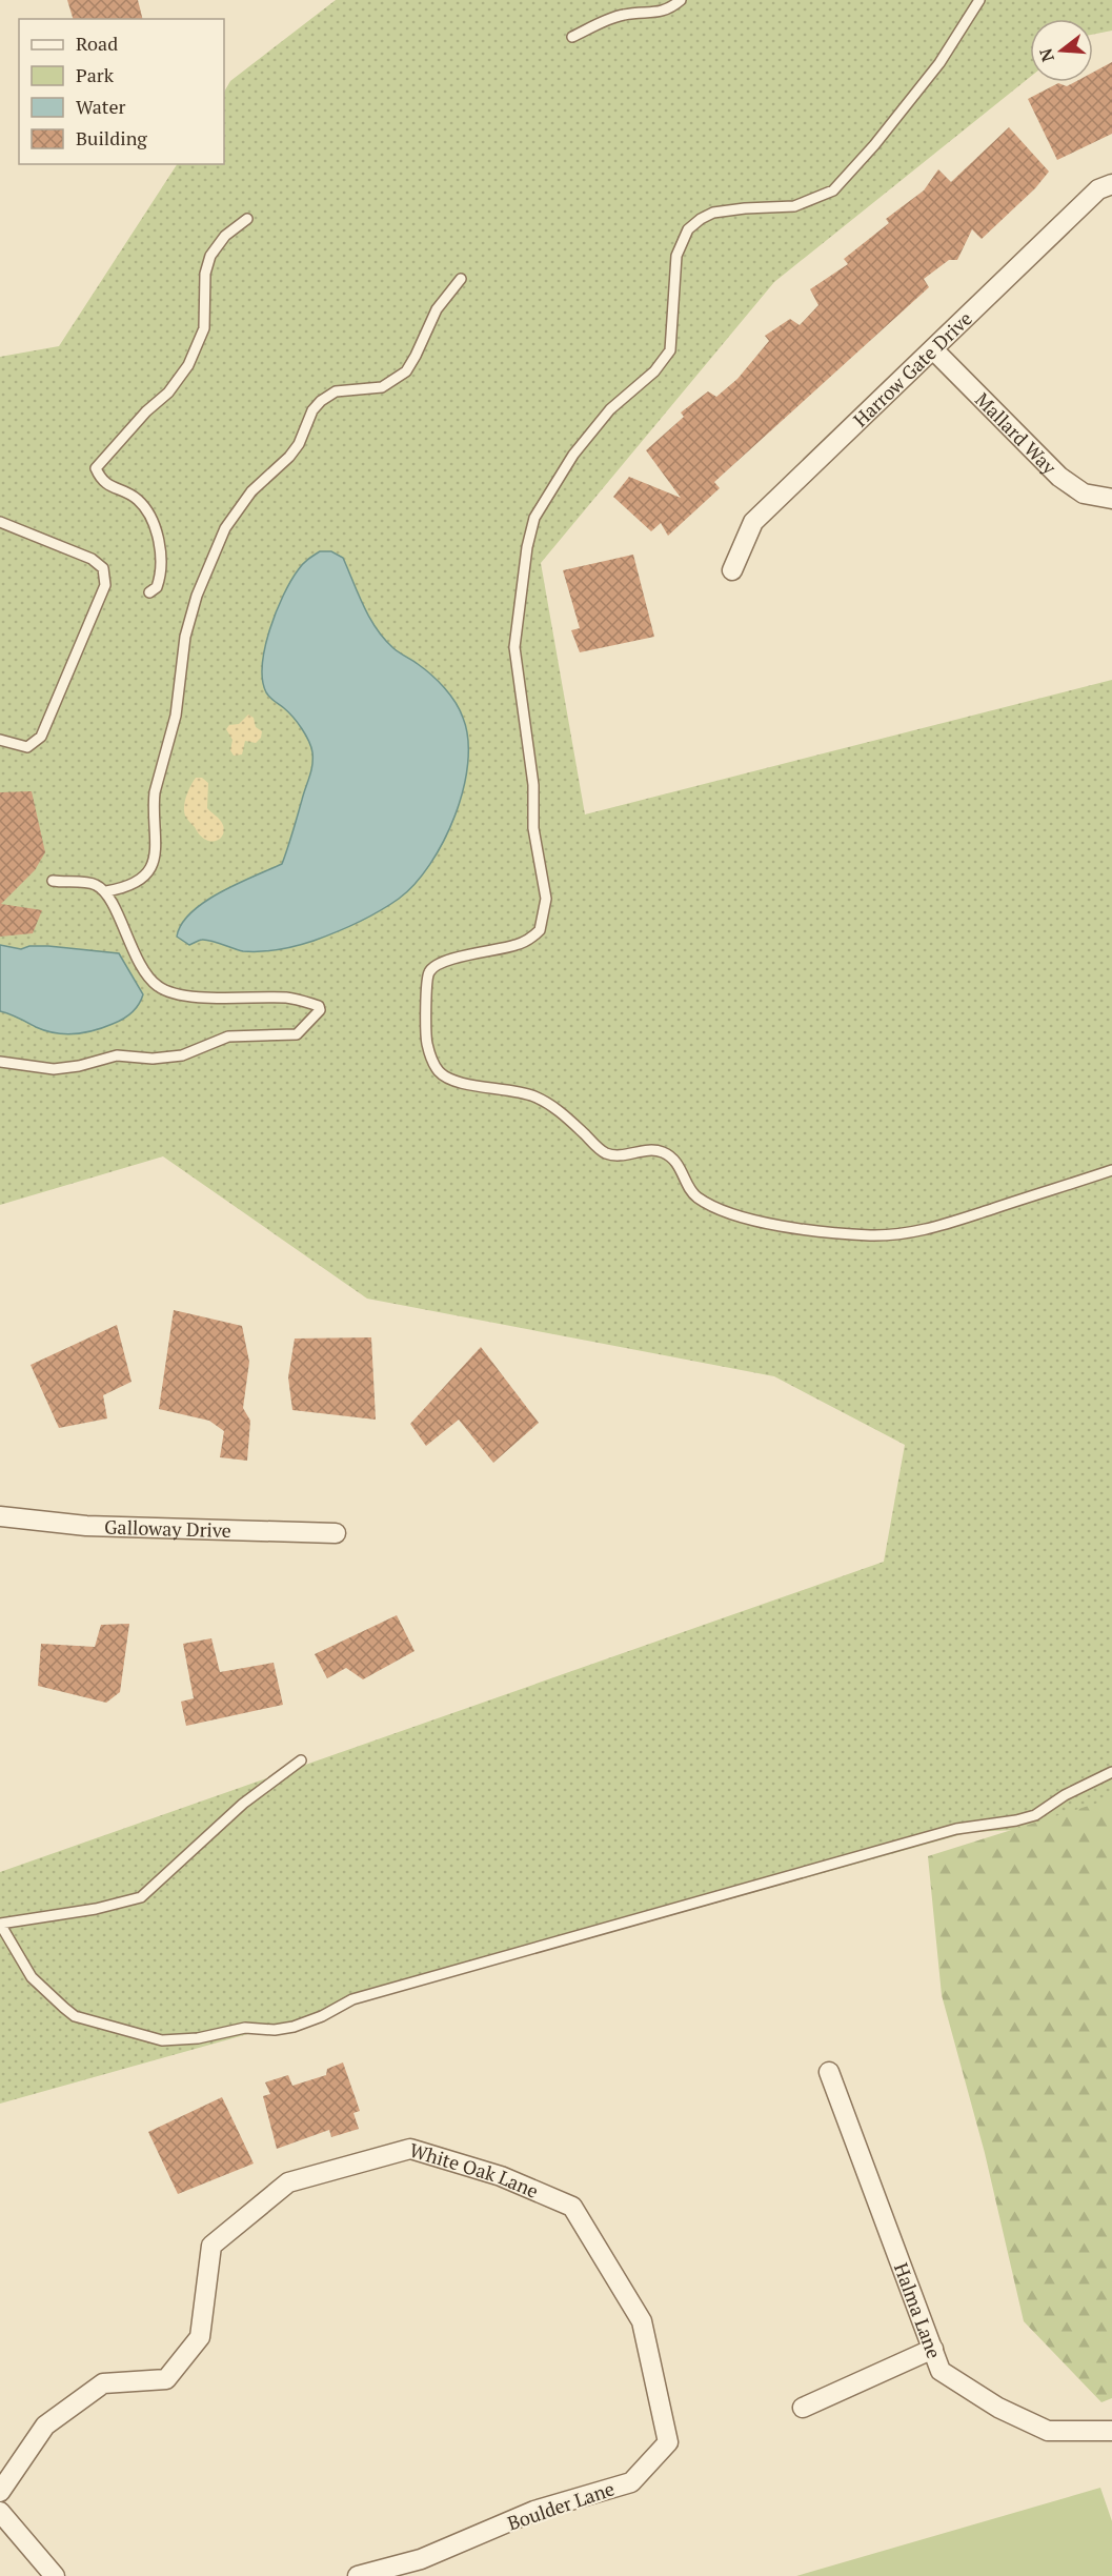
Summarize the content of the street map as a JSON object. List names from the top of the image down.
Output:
{
  "streets": {
    "street": [
      "Harrow Gate Drive",
      "Mallard Way",
      "Galloway Drive",
      "White Oak Lane",
      "Halma Lane",
      "Boulder Lane"
    ]
  },
  "crossings": [
    ["Harrow Gate Drive", "Mallard Way"],
    ["White Oak Lane", "Boulder Lane"]
  ],
  "legend": [
    "Road",
    "Park",
    "Water",
    "Building"
  ],
  "north": "left"
}
